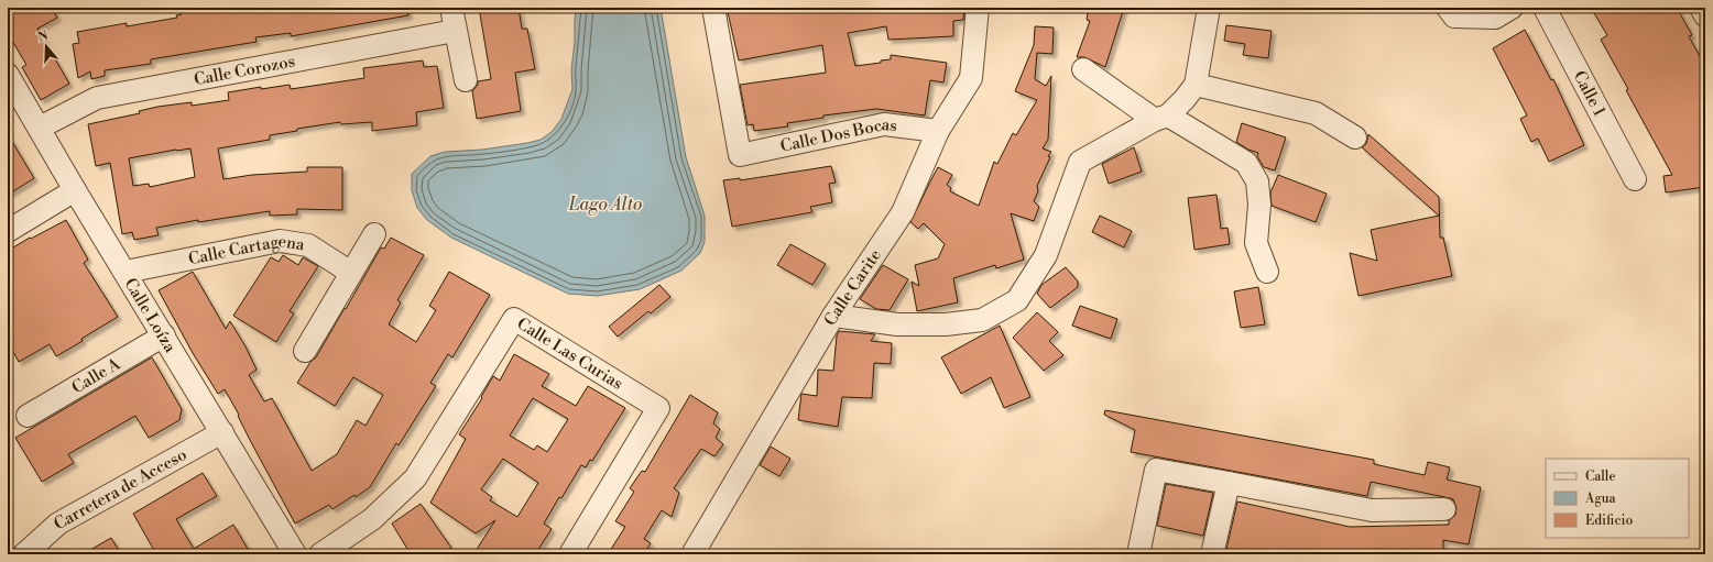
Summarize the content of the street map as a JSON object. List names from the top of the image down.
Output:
{
  "streets": {
    "street": [
      "Calle Corozos",
      "Calle 1",
      "Calle Dos Bocas",
      "Calle Cartagena",
      "Calle Carite",
      "Calle Loíza",
      "Calle Las Curias",
      "Calle A",
      "Carretera de Acceso"
    ]
  },
  "crossings": [
    ["Calle Corozos", "Calle Loíza"],
    ["Calle Dos Bocas", "Calle Carite"],
    ["Calle Cartagena", "Calle Loíza"],
    ["Calle Loíza", "Calle A"],
    ["Calle Loíza", "Carretera de Acceso"]
  ],
  "water": ["Lago Alto"],
  "legend": ["Calle", "Agua", "Edificio"],
  "north": "top"
}
